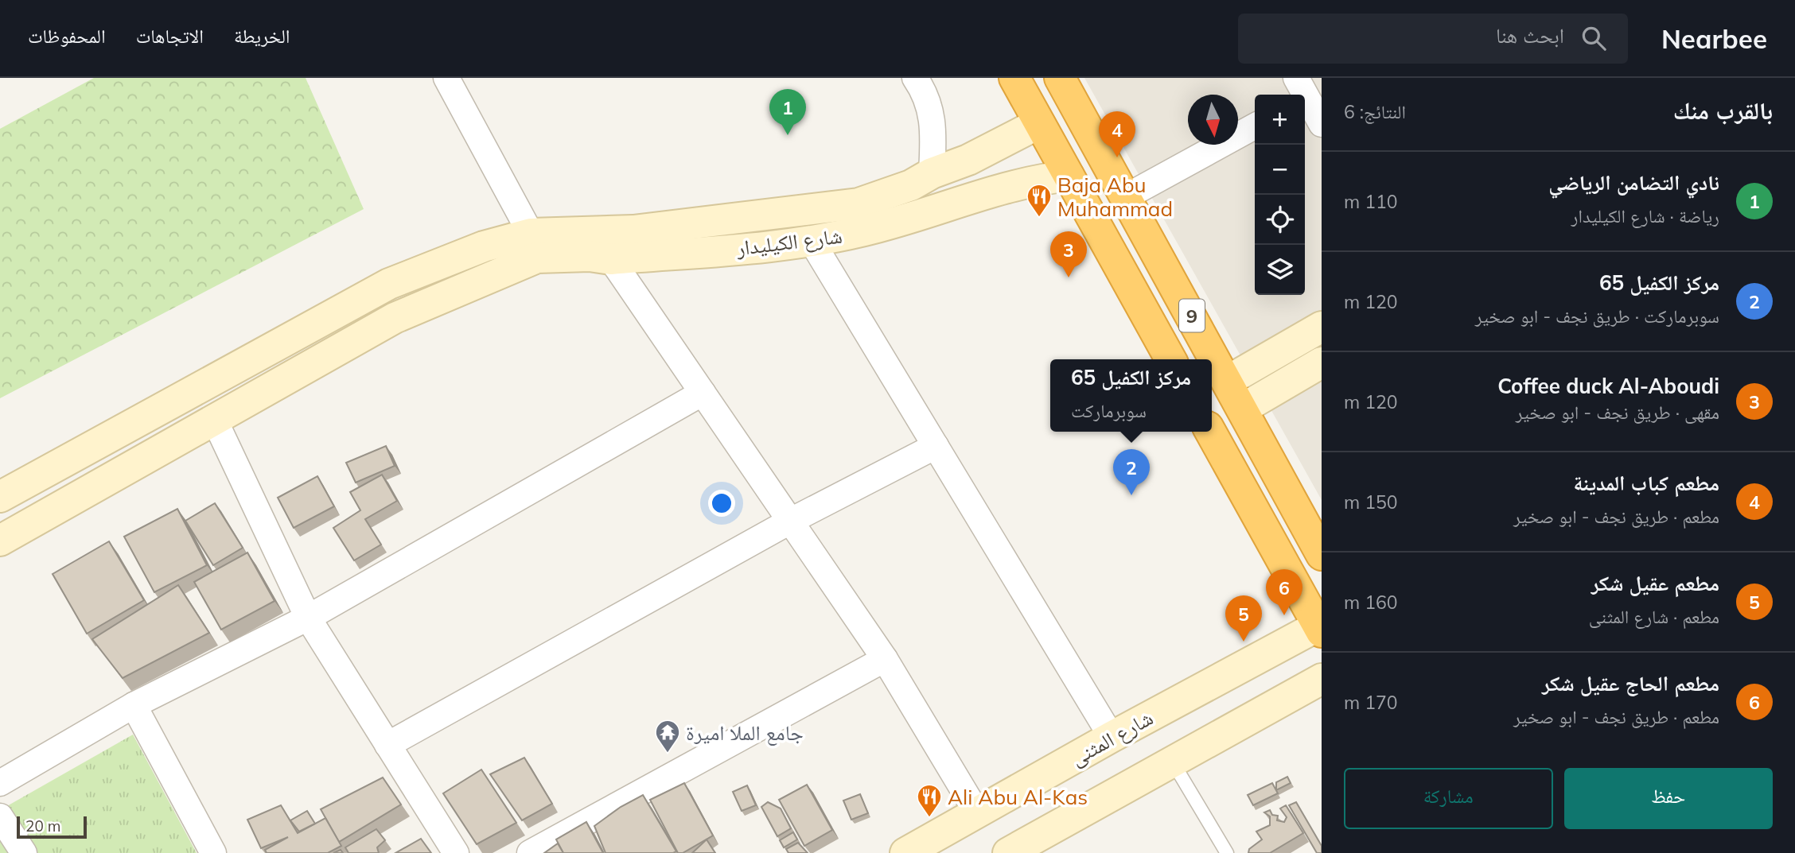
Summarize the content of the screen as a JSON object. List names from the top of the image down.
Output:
{
  "streets": {
    "highway": ["9"],
    "main road": ["شارع الكيليدار", "شارع المثنى"]
  },
  "crossings": [
    ["شارع الكيليدار", "9"]
  ],
  "places": {
    "restaurant": ["Baja Abu Muhammad", "Ali Abu Al-Kas"],
    "temple": ["جامع الملا اميرة"]
  },
  "scale_bar": "20 m",
  "north": "bottom",
  "page": {
    "header": "Nearbee",
    "search": "ابحث هنا",
    "nav": ["الخريطة", "الاتجاهات", "المحفوظات"],
    "heading": ["بالقرب منك", "النتائج: 6"],
    "pins": [
      "1",
      "4",
      "3",
      "2",
      "6",
      "5"
    ],
    "map_buttons": ["+", "−"],
    "list": [
      {
        "mark": "1",
        "name": "نادي التضامن الرياضي",
        "note": "رياضة · شارع الكيليدار",
        "value": "110 m"
      },
      {
        "mark": "2",
        "name": "مركز الكفيل 65",
        "note": "سوبرماركت · طريق نجف - ابو صخير",
        "value": "120 m"
      },
      {
        "mark": "3",
        "name": "Coffee duck Al-Aboudi",
        "note": "مقهى · طريق نجف - ابو صخير",
        "value": "120 m"
      },
      {
        "mark": "4",
        "name": "مطعم كباب المدينة",
        "note": "مطعم · طريق نجف - ابو صخير",
        "value": "150 m"
      },
      {
        "mark": "5",
        "name": "مطعم عقيل شكر",
        "note": "مطعم · شارع المثنى",
        "value": "160 m"
      },
      {
        "mark": "6",
        "name": "مطعم الحاج عقيل شكر",
        "note": "مطعم · طريق نجف - ابو صخير",
        "value": "170 m"
      }
    ],
    "popup": ["مركز الكفيل 65", "سوبرماركت"],
    "buttons": ["حفظ", "مشاركة"],
    "scale": "20 m"
  }
}
